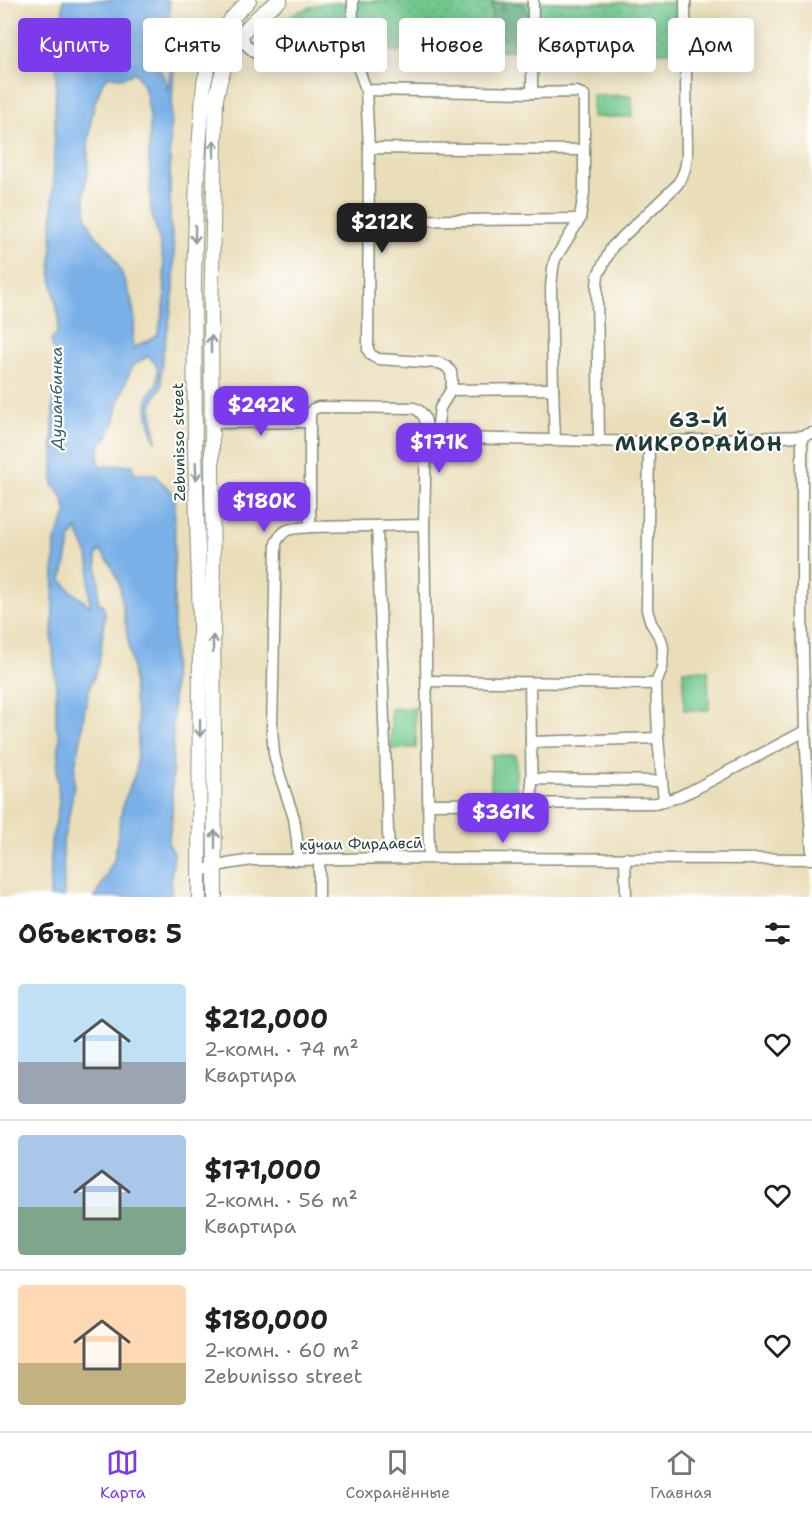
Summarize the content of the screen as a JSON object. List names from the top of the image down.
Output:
{
  "streets": {
    "main road": ["Zebunisso street"],
    "street": ["кӯчаи Фирдавсӣ"]
  },
  "crossings": [
    ["Zebunisso street", "кӯчаи Фирдавсӣ"]
  ],
  "districts": ["63-Й МИКРОРАЙОН"],
  "water": ["Душанбинка"],
  "page": {
    "chip": [
      "Купить",
      "Снять",
      "Фильтры",
      "Новое",
      "Квартира",
      "Дом"
    ],
    "price": [
      "$212K",
      "$242K",
      "$171K",
      "$180K",
      "$361K"
    ],
    "heading": "Объектов: 5",
    "list": [
      {
        "name": "$212,000",
        "note": "2-комн. · 74 m² · Квартира"
      },
      {
        "name": "$171,000",
        "note": "2-комн. · 56 m² · Квартира"
      },
      {
        "name": "$180,000",
        "note": "2-комн. · 60 m² · Zebunisso street"
      }
    ],
    "tabs": ["Карта", "Сохранённые", "Главная"]
  }
}
